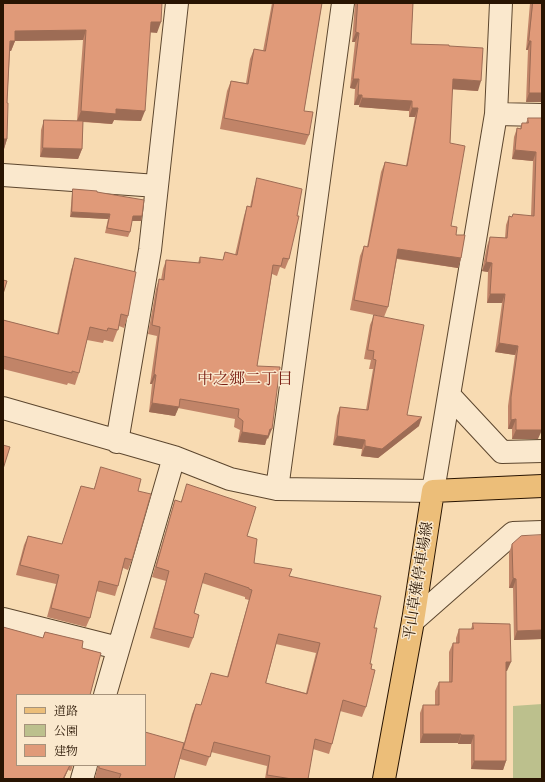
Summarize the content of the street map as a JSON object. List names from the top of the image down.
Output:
{
  "streets": {
    "main road": ["平山草薙停車場線"]
  },
  "districts": ["中之郷二丁目"],
  "legend": ["道路", "公園", "建物"]
}
